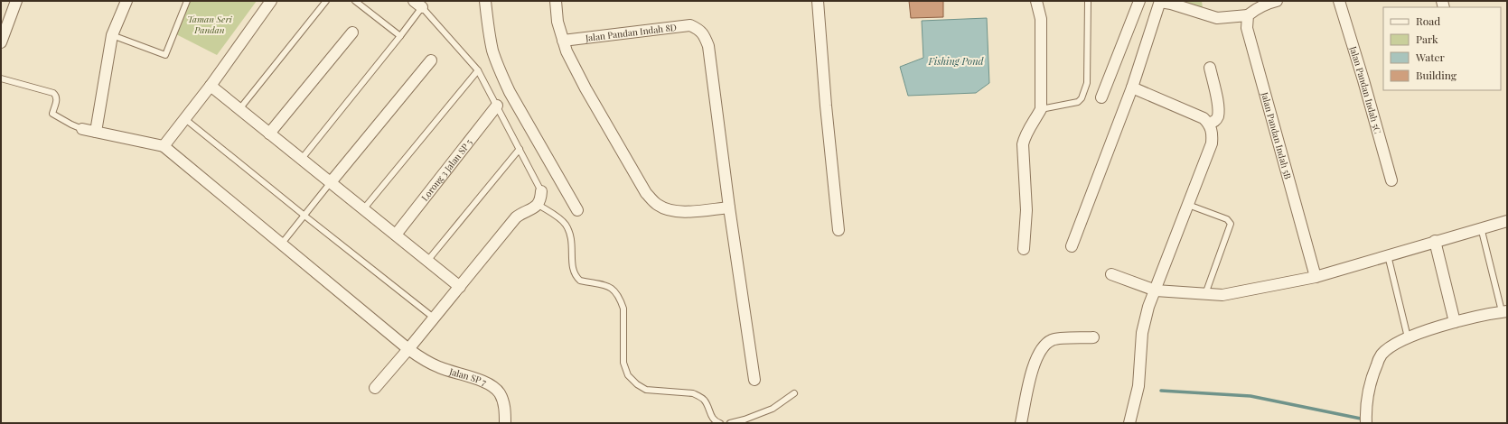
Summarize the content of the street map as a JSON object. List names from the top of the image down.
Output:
{
  "streets": {
    "street": [
      "Jalan Pandan Indah 8D",
      "Jalan Pandan Indah 5C",
      "Jalan Pandan Indah 5B",
      "Lorong 3 Jalan SP 5",
      "Jalan SP 7"
    ]
  },
  "water": ["Fishing Pond"],
  "parks": ["Taman Seri Pandan"],
  "legend": [
    "Road",
    "Park",
    "Water",
    "Building"
  ]
}
